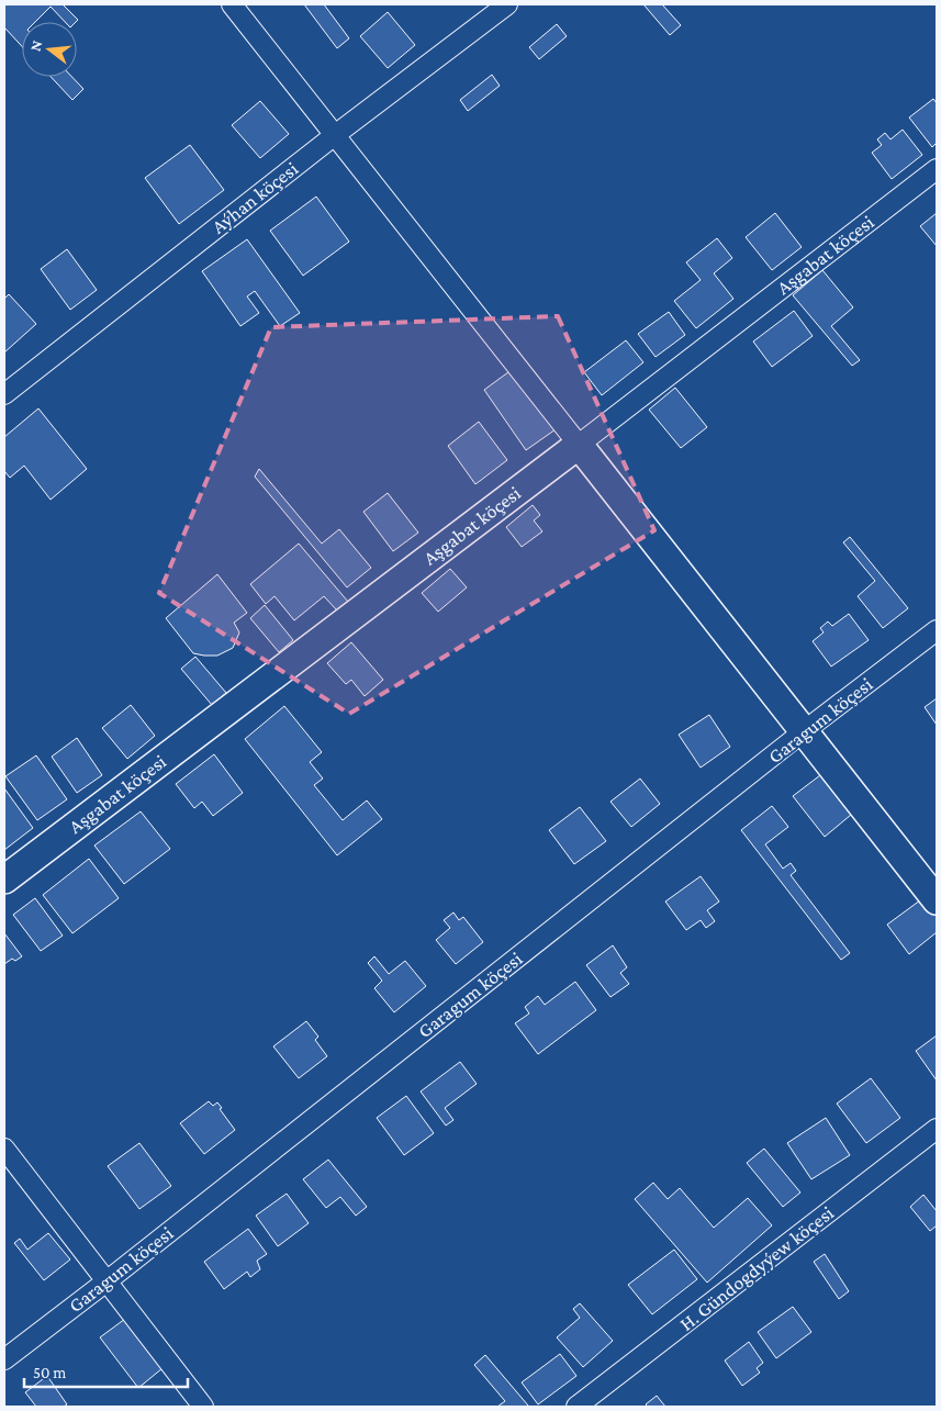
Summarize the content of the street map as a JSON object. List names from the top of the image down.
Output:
{
  "streets": {
    "street": [
      "Aýhan köçesi",
      "Aşgabat köçesi",
      "Garagum köçesi",
      "H. Gündogdyýew köçesi"
    ]
  },
  "scale_bar": "50 m",
  "north": "left"
}
